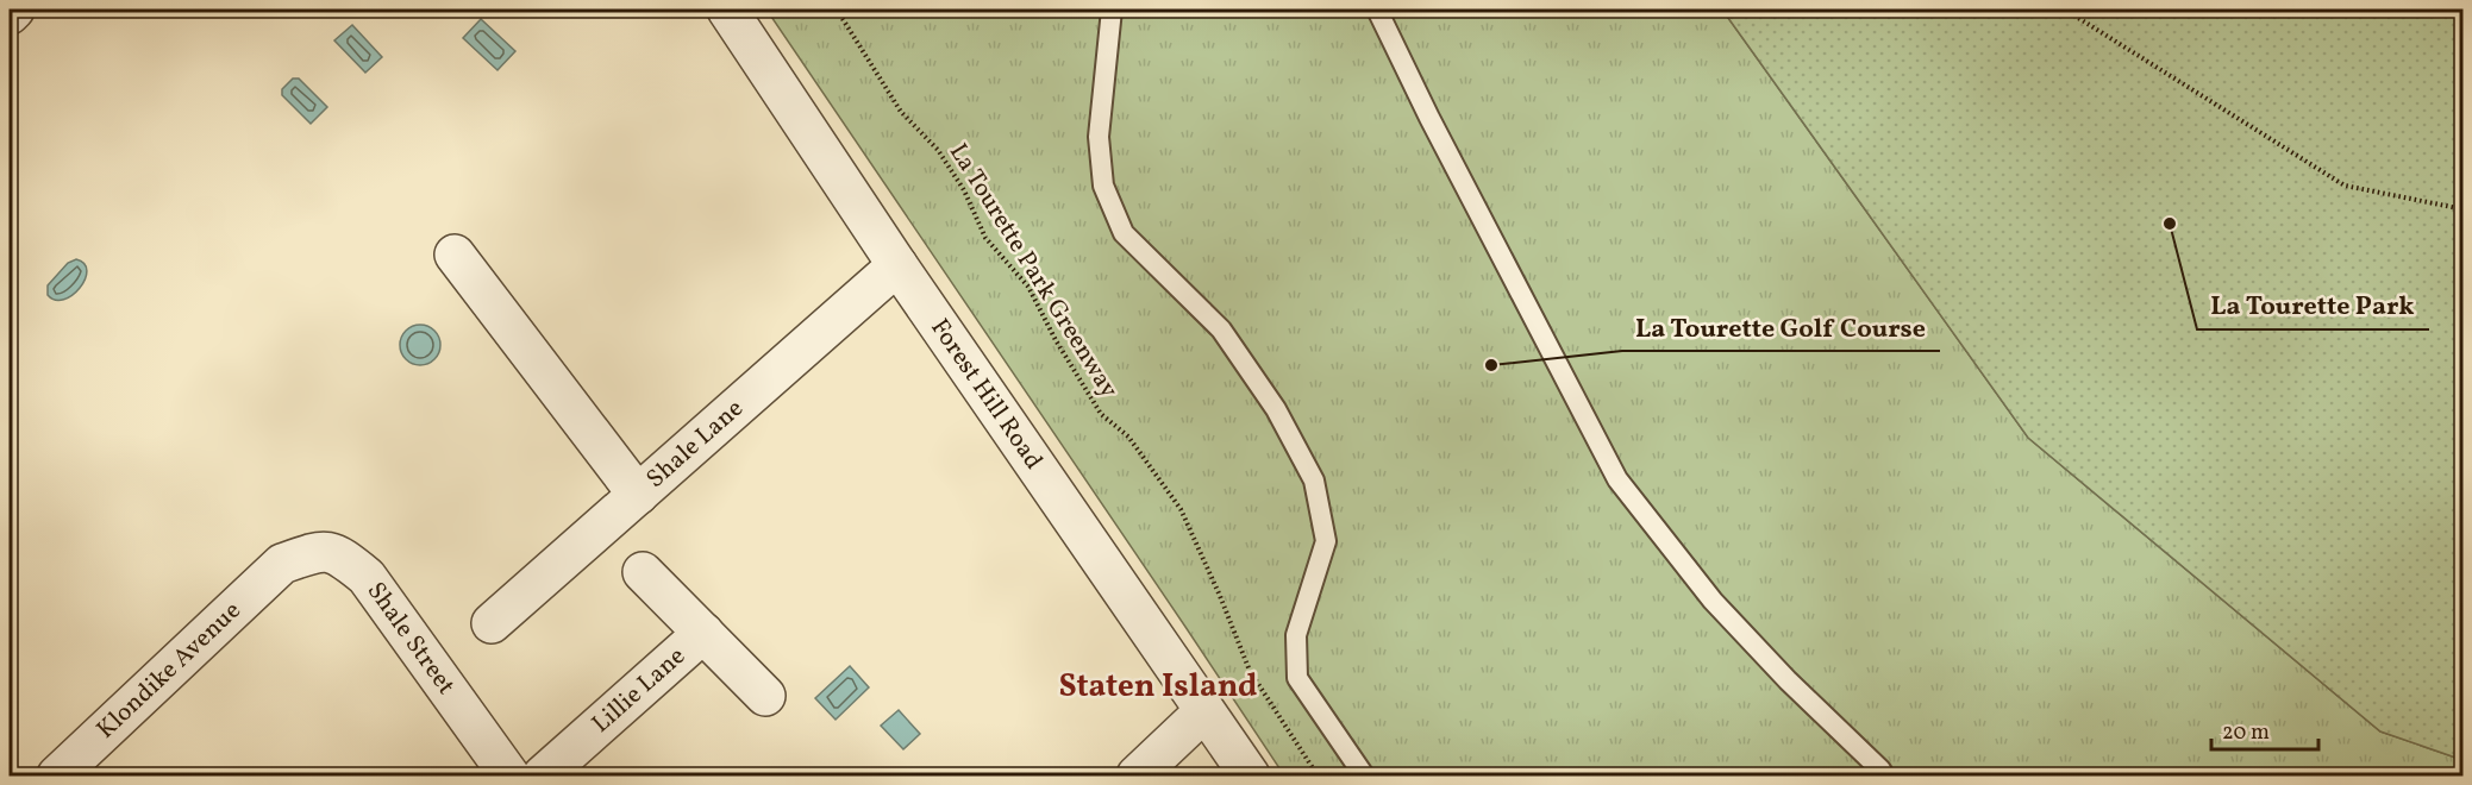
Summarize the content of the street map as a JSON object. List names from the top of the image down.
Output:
{
  "streets": {
    "street": [
      "Forest Hill Road",
      "Shale Lane",
      "Shale Street",
      "Klondike Avenue",
      "Lillie Lane"
    ],
    "path": ["La Tourette Park Greenway"]
  },
  "crossings": [
    ["Forest Hill Road", "Shale Lane"],
    ["Shale Street", "Klondike Avenue"]
  ],
  "districts": ["Staten Island"],
  "places": ["La Tourette Park", "La Tourette Golf Course"],
  "scale_bar": "20 m"
}
